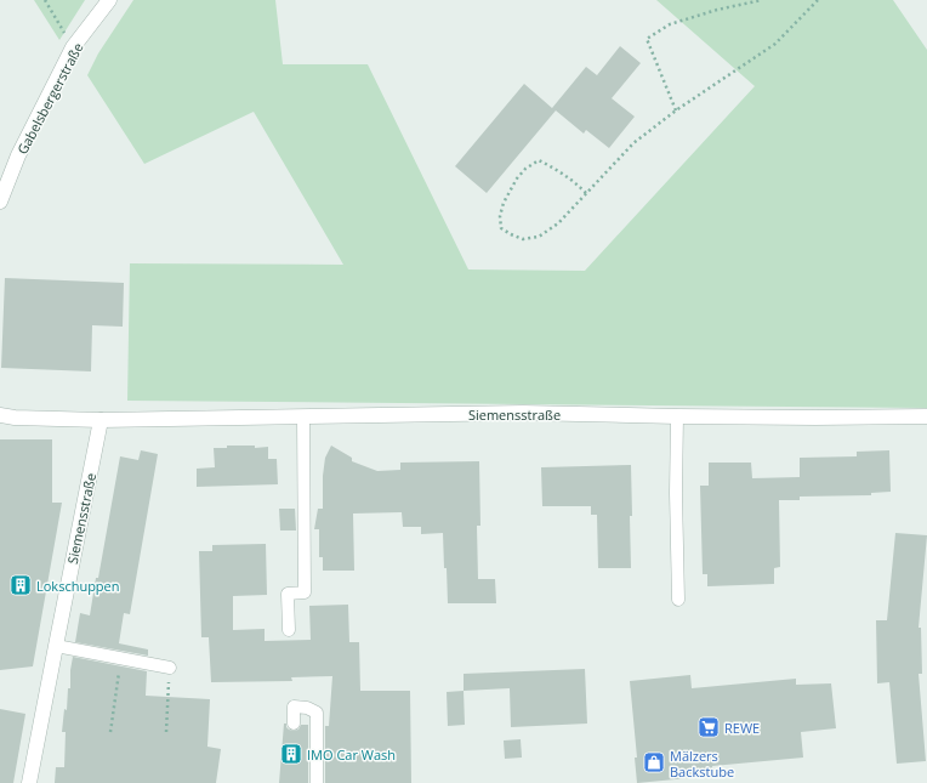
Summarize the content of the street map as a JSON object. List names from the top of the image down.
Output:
{
  "streets": {
    "street": ["Gabelsbergerstraße", "Siemensstraße"]
  },
  "places": {
    "building": ["Lokschuppen", "IMO Car Wash"],
    "supermarket": ["REWE"],
    "shop": ["Mälzers Backstube"]
  }
}
